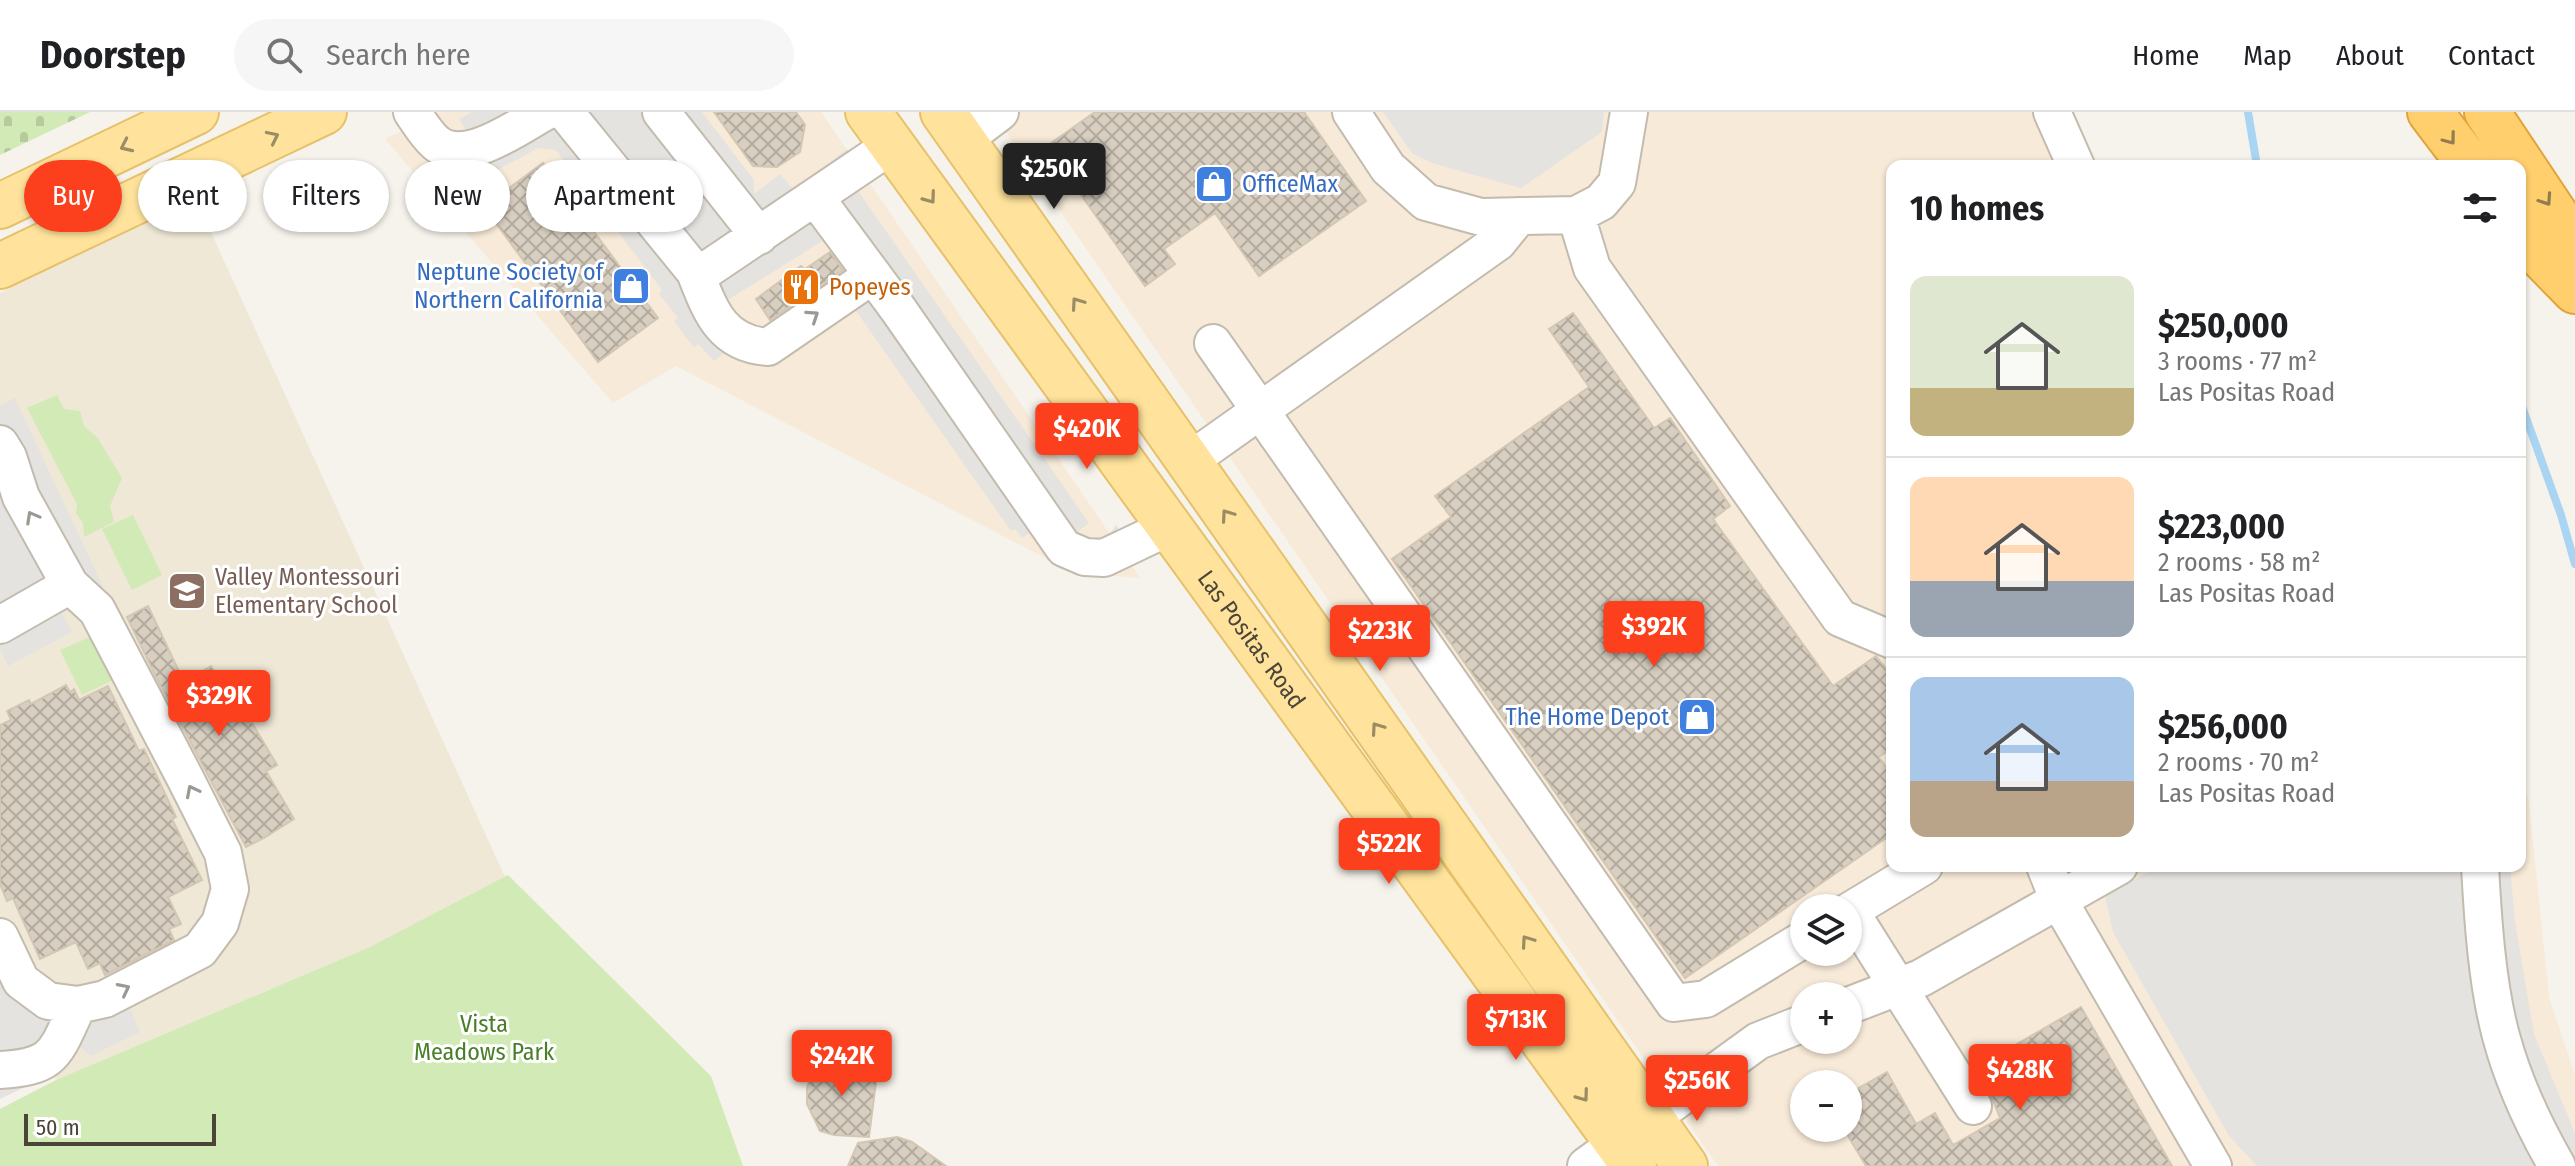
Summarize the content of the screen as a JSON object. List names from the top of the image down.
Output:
{
  "streets": {
    "main road": ["Las Positas Road"]
  },
  "parks": ["Vista Meadows Park"],
  "places": {
    "shop": ["OfficeMax", "Neptune Society of Northern California", "The Home Depot"],
    "restaurant": ["Popeyes"],
    "school or university": ["Valley Montessouri Elementary School"]
  },
  "scale_bar": "50 m",
  "page": {
    "header": "Doorstep",
    "search": "Search here",
    "nav": [
      "Home",
      "Map",
      "About",
      "Contact"
    ],
    "price": [
      "$250K",
      "$420K",
      "$392K",
      "$223K",
      "$329K",
      "$522K",
      "$713K",
      "$242K",
      "$428K",
      "$256K"
    ],
    "chip": [
      "Buy",
      "Rent",
      "Filters",
      "New",
      "Apartment"
    ],
    "heading": "10 homes",
    "list": [
      {
        "name": "$250,000",
        "note": "3 rooms · 77 m² · Las Positas Road"
      },
      {
        "name": "$223,000",
        "note": "2 rooms · 58 m² · Las Positas Road"
      },
      {
        "name": "$256,000",
        "note": "2 rooms · 70 m² · Las Positas Road"
      }
    ],
    "map_buttons": ["+", "−"],
    "scale": "50 m"
  }
}
